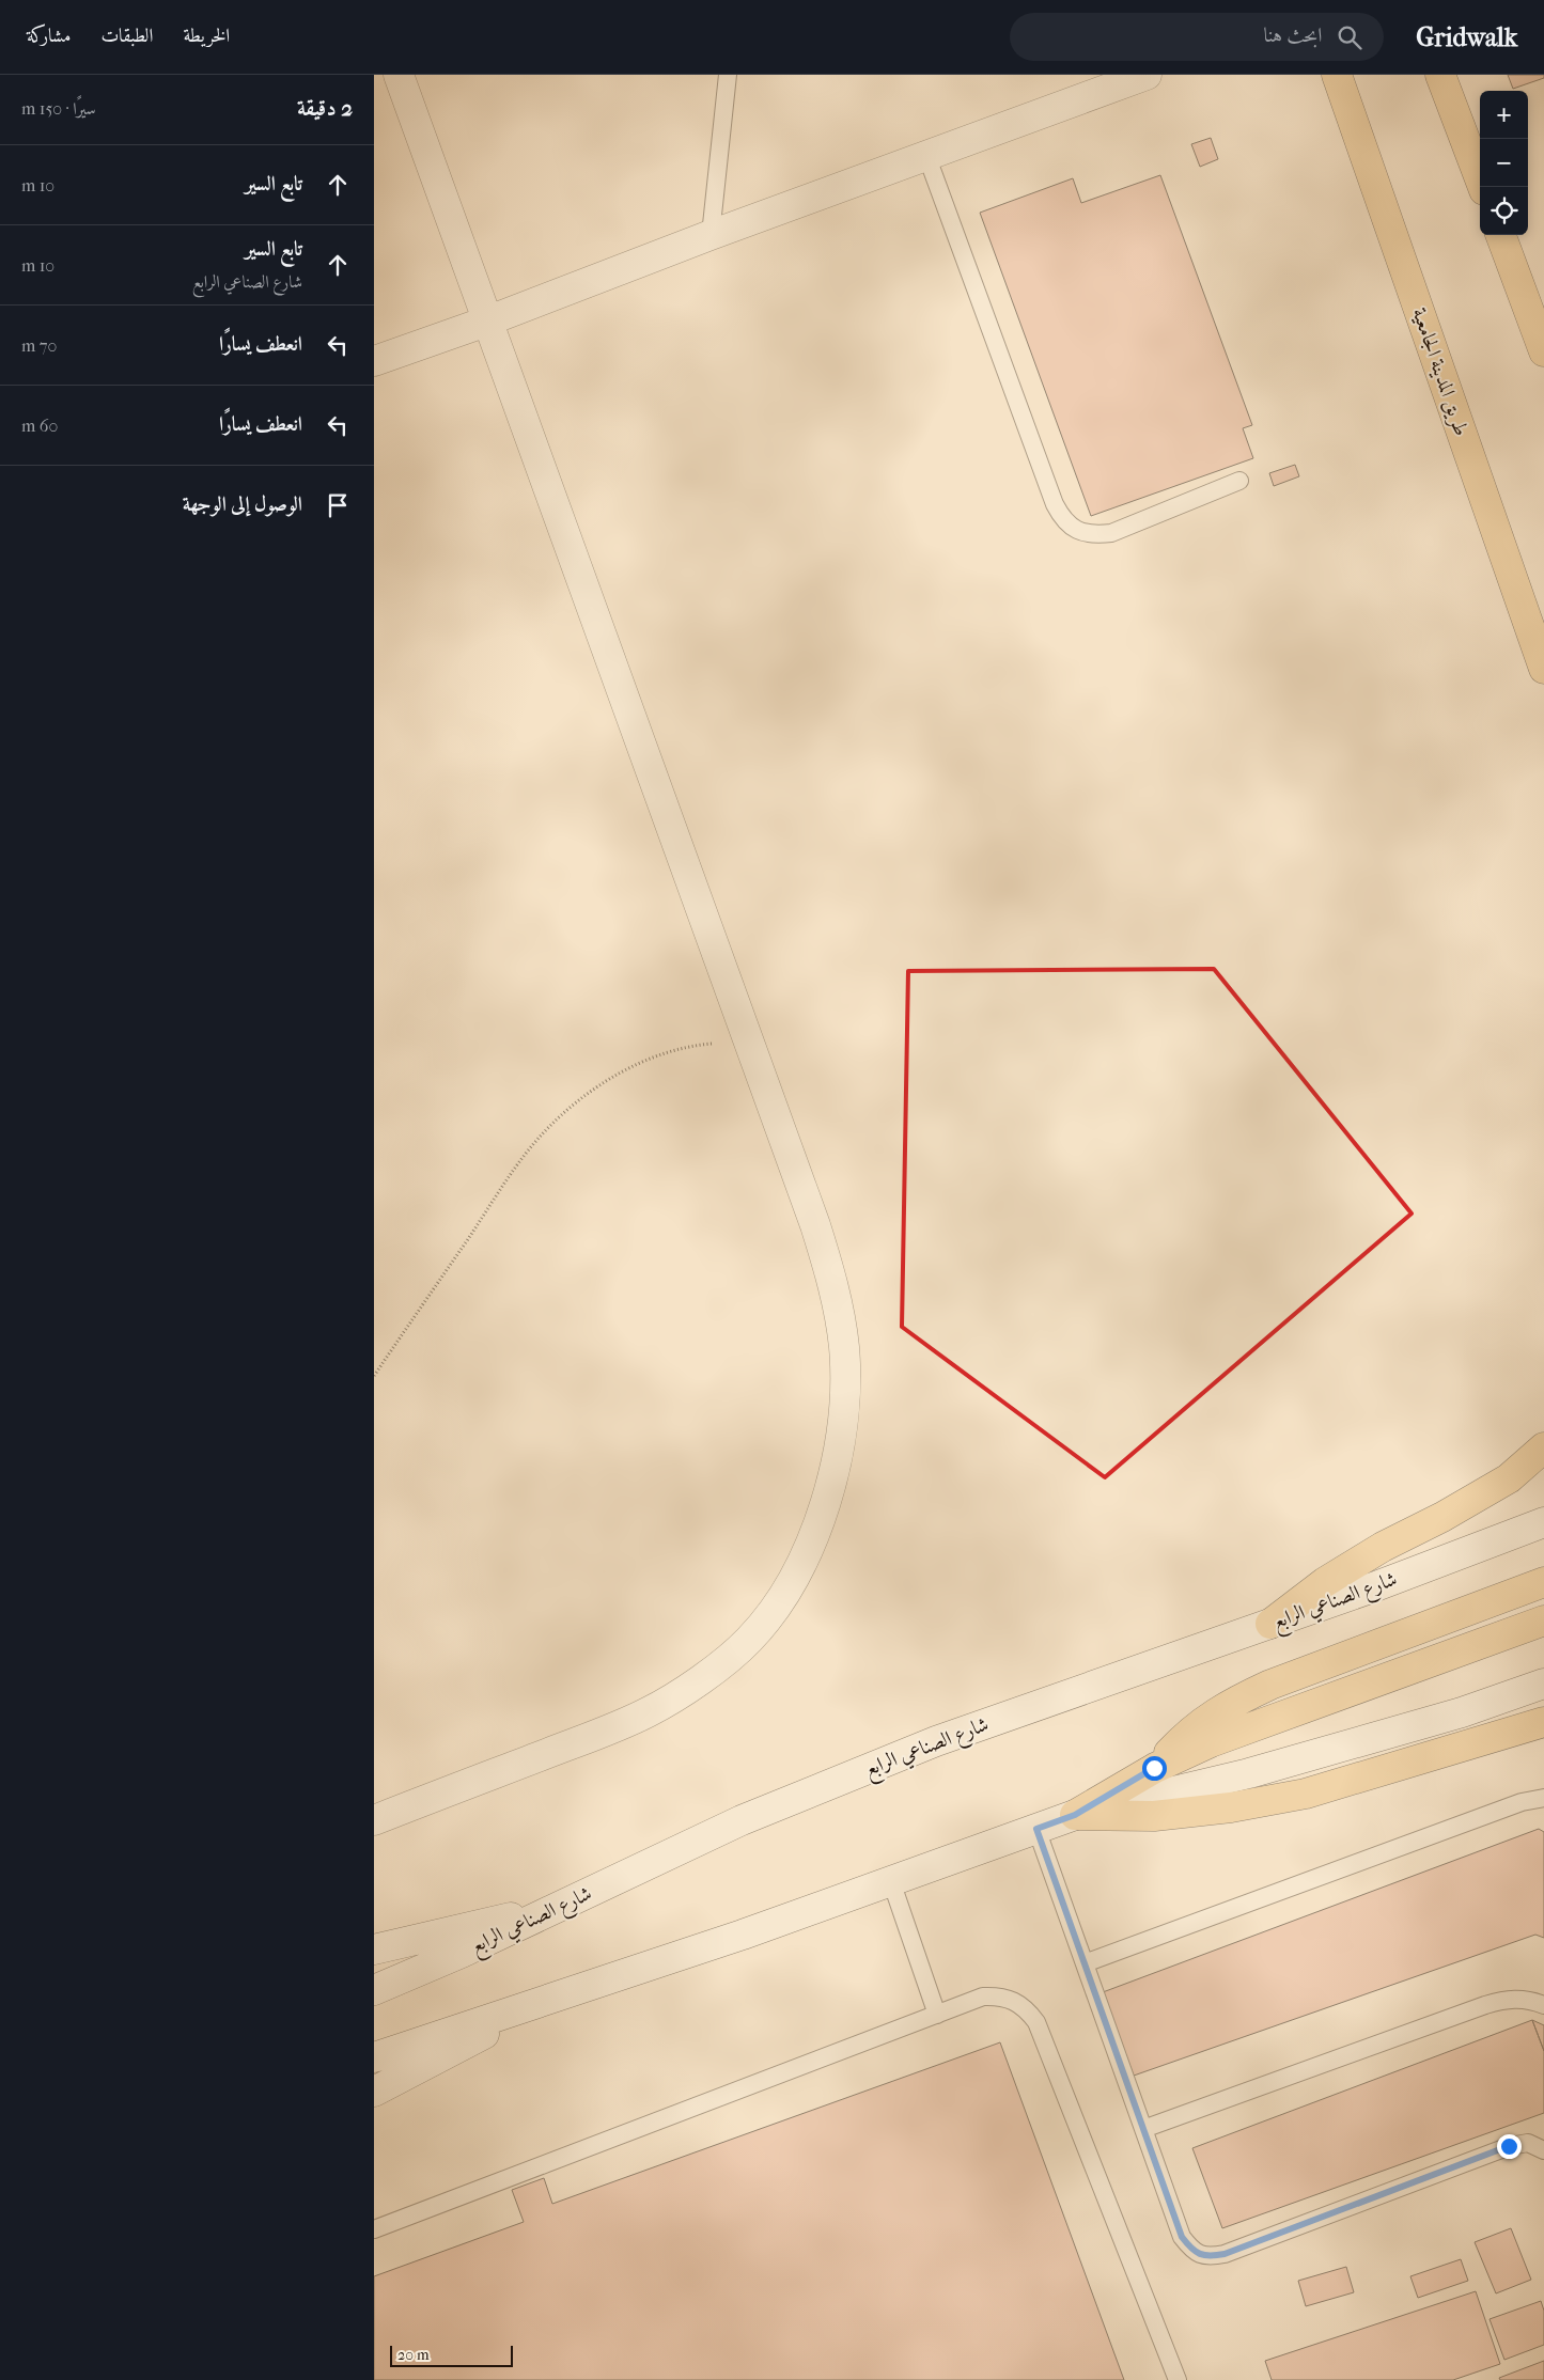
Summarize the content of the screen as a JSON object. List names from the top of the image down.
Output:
{
  "streets": {
    "main road": ["طريق المدينة الجامعية"],
    "street": ["شارع الصناعي الرابع"]
  },
  "scale_bar": "20 m",
  "page": {
    "header": "Gridwalk",
    "search": "ابحث هنا",
    "nav": ["الخريطة", "الطبقات", "مشاركة"],
    "heading": ["2 دقيقة", "سيرًا · 150 m"],
    "map_buttons": ["+", "−"],
    "list": [
      ["تابع السير", "10 m"],
      ["تابع السير", "شارع الصناعي الرابع", "10 m"],
      ["انعطف يسارًا", "70 m"],
      ["انعطف يسارًا", "60 m"],
      "الوصول إلى الوجهة"
    ],
    "scale": "20 m"
  }
}
